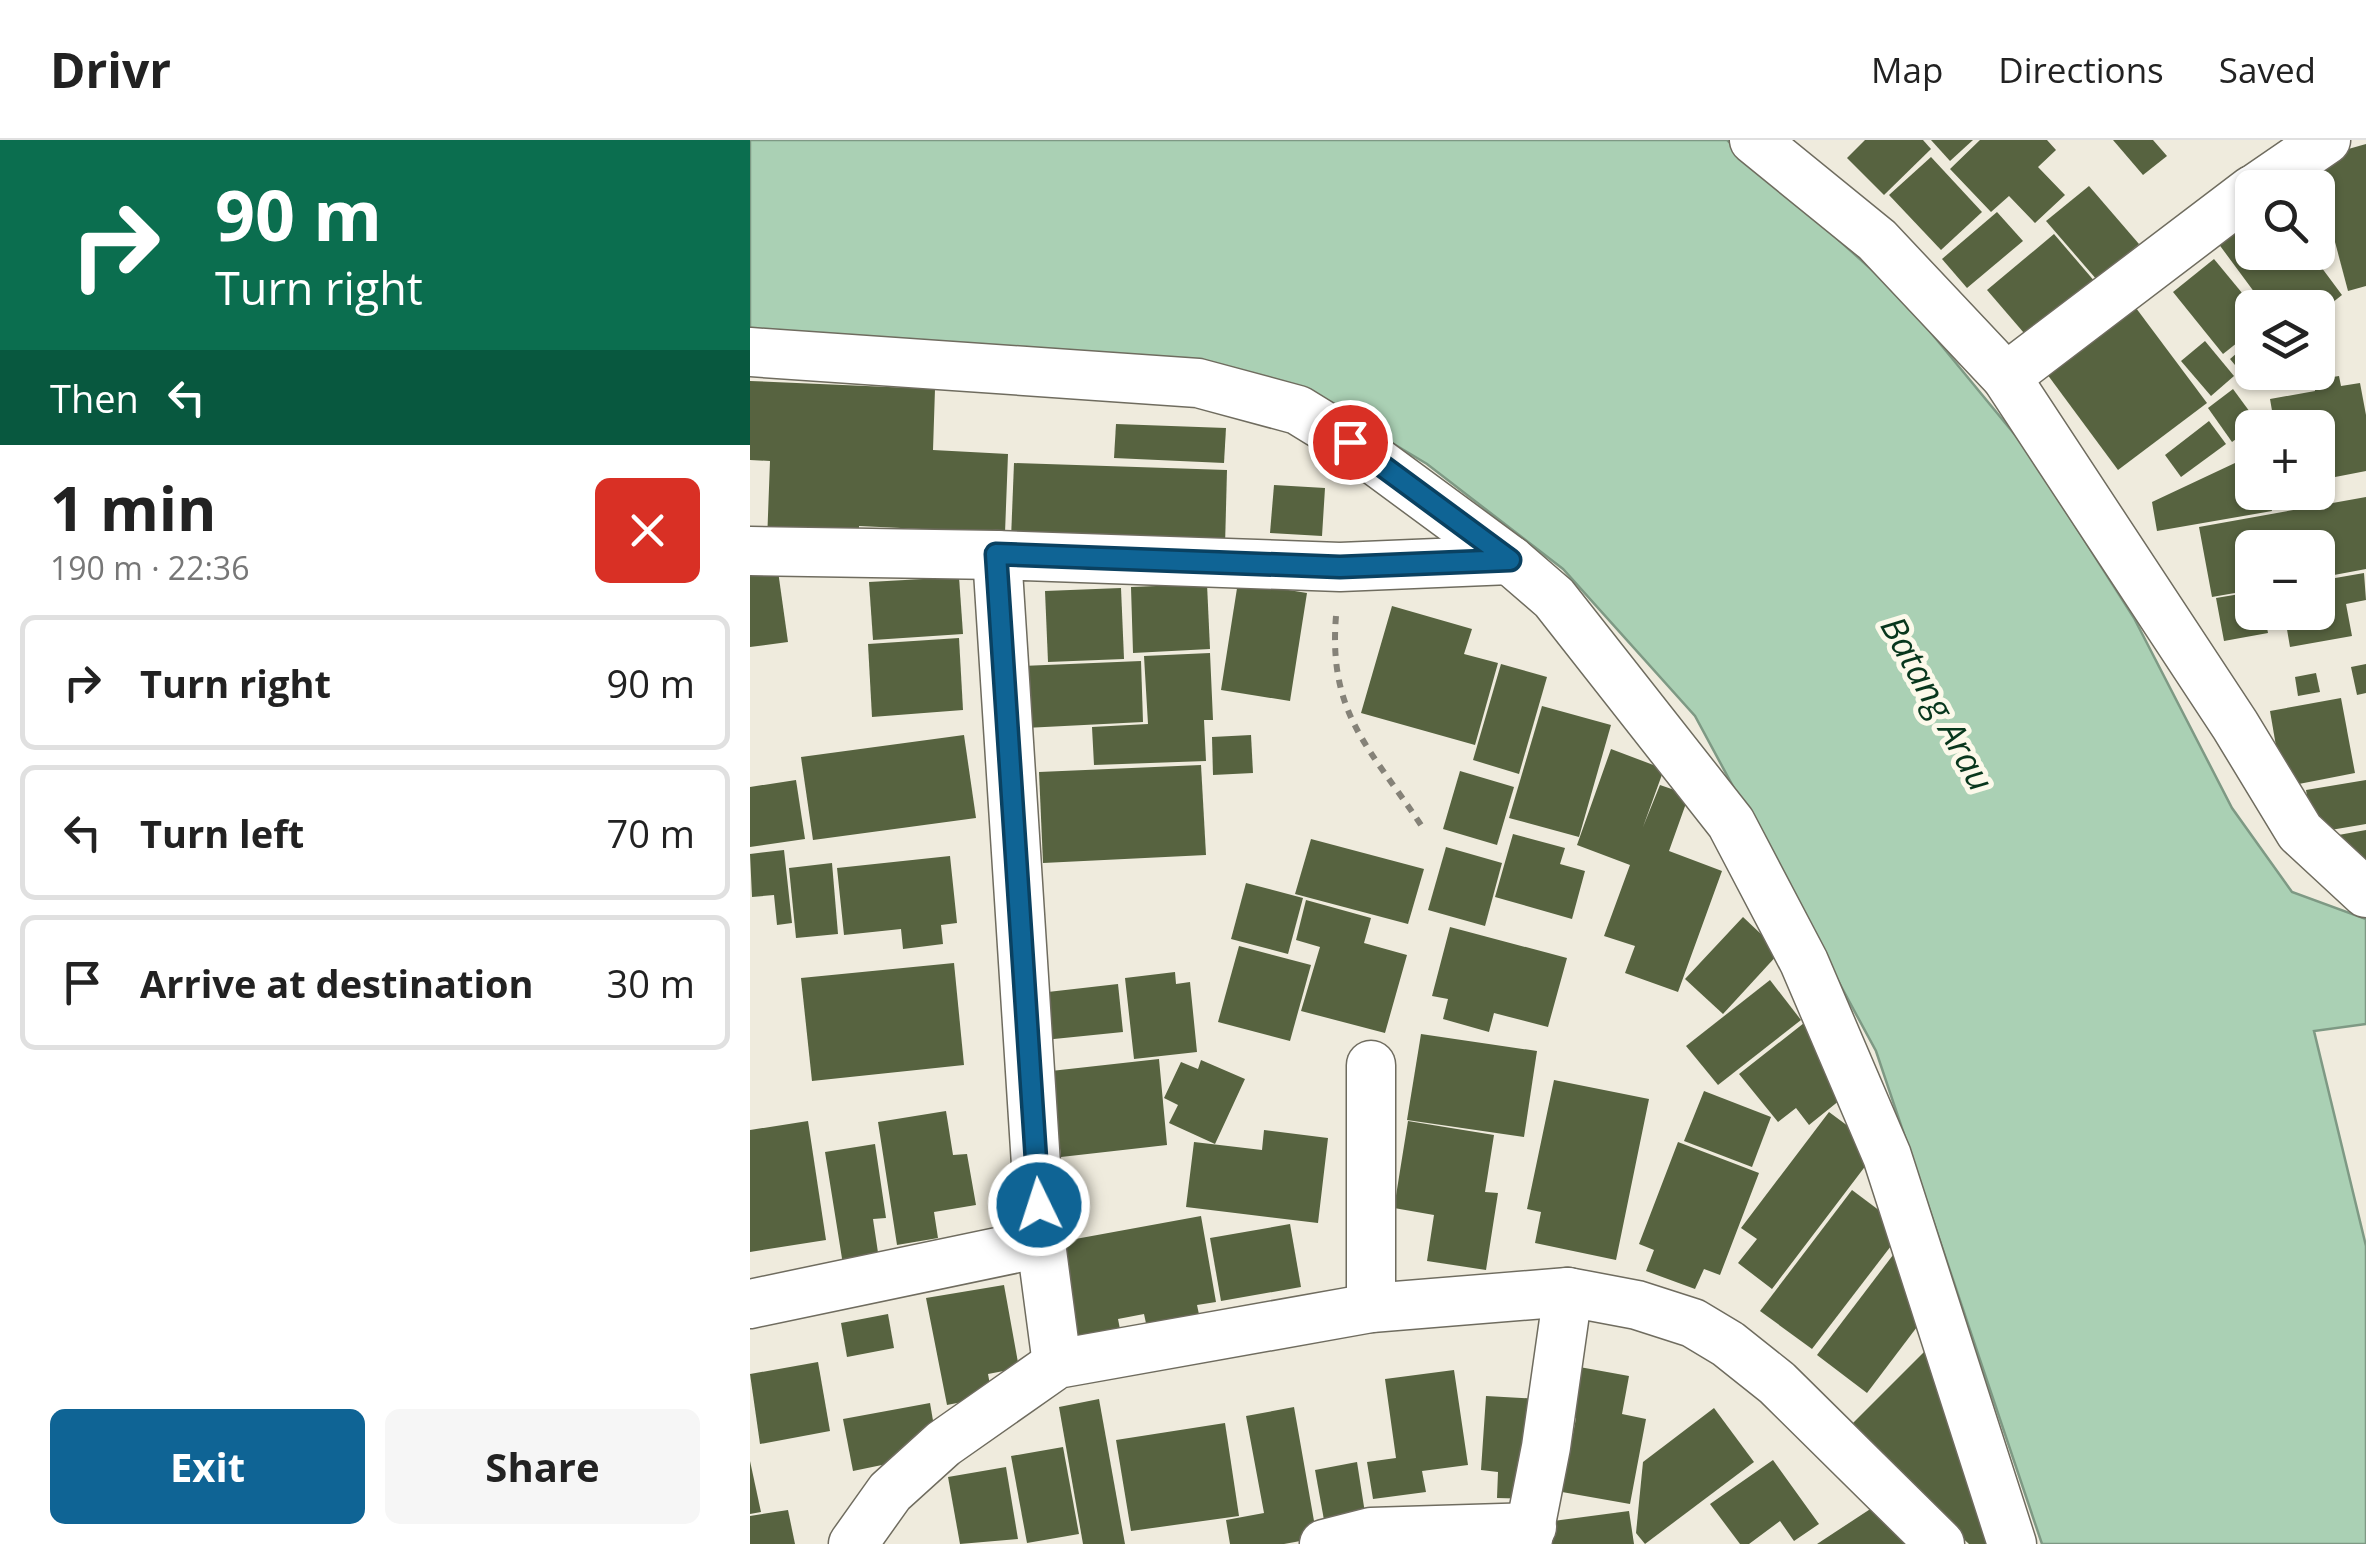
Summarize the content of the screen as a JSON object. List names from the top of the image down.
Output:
{
  "water": ["Batang Arau"],
  "page": {
    "header": "Drivr",
    "nav": ["Map", "Directions", "Saved"],
    "turn": ["90 m", "Turn right"],
    "map_buttons": ["+", "−"],
    "then": "Then",
    "heading": ["1 min", "190 m · 22:36"],
    "list": [
      {
        "name": "Turn right",
        "value": "90 m"
      },
      {
        "name": "Turn left",
        "value": "70 m"
      },
      {
        "name": "Arrive at destination",
        "value": "30 m"
      }
    ],
    "buttons": ["Exit", "Share"]
  }
}
